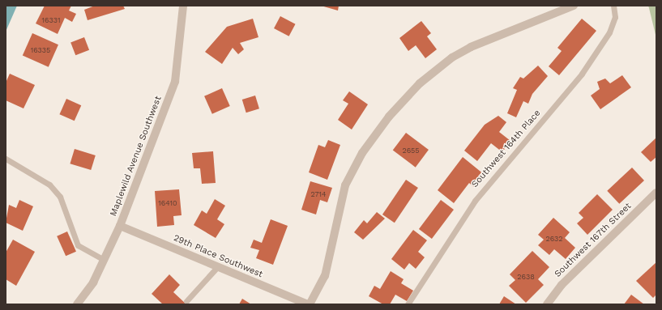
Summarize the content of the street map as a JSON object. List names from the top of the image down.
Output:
{
  "streets": {
    "street": ["Maplewild Avenue Southwest", "Southwest 167th Street", "29th Place Southwest"],
    "lane": ["Southwest 164th Place"]
  },
  "crossings": [
    ["Maplewild Avenue Southwest", "29th Place Southwest"]
  ],
  "house_numbers": [
    "16331",
    "16335",
    "2655",
    "2714",
    "16410",
    "2632",
    "2638"
  ]
}
